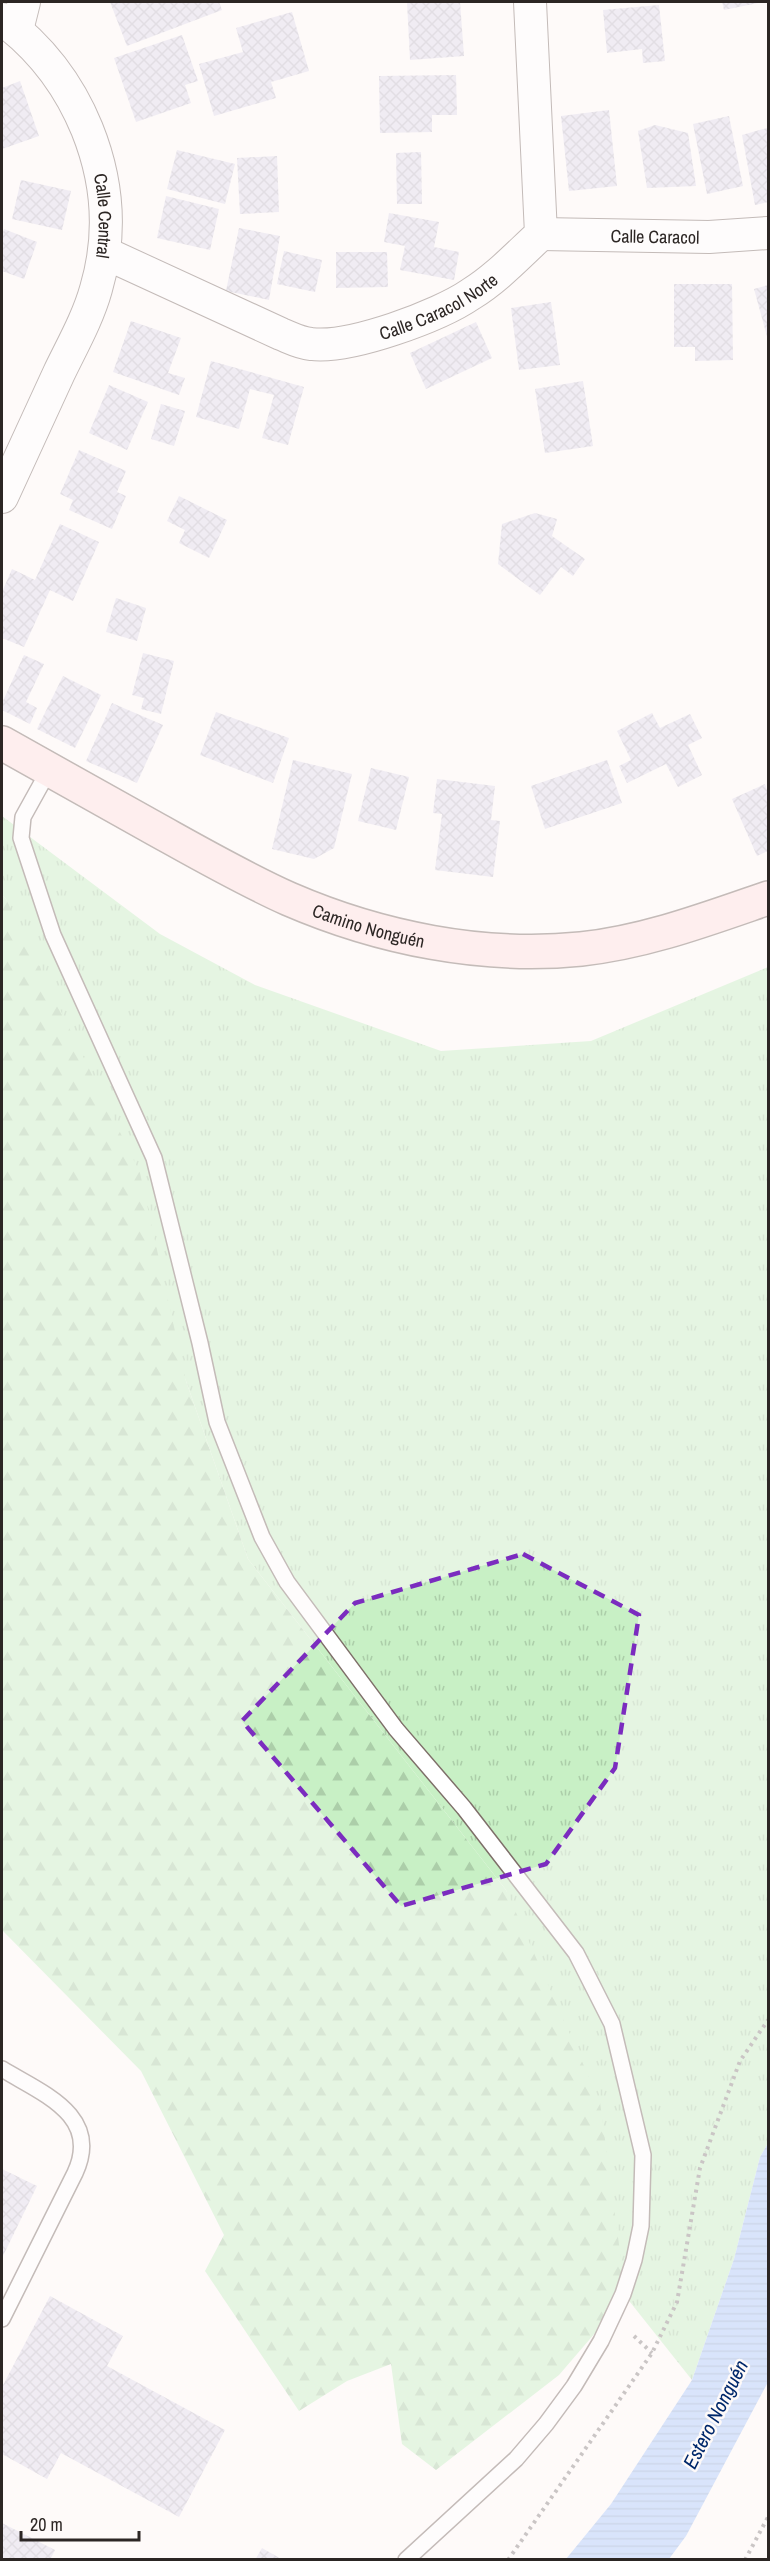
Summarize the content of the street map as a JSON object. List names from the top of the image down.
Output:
{
  "streets": {
    "main road": ["Camino Nonguén"],
    "street": ["Calle Central", "Calle Caracol", "Calle Caracol Norte"]
  },
  "crossings": [
    ["Calle Central", "Calle Caracol Norte"],
    ["Calle Caracol", "Calle Caracol Norte"]
  ],
  "water": ["Estero Nonguén"],
  "scale_bar": "20 m"
}
